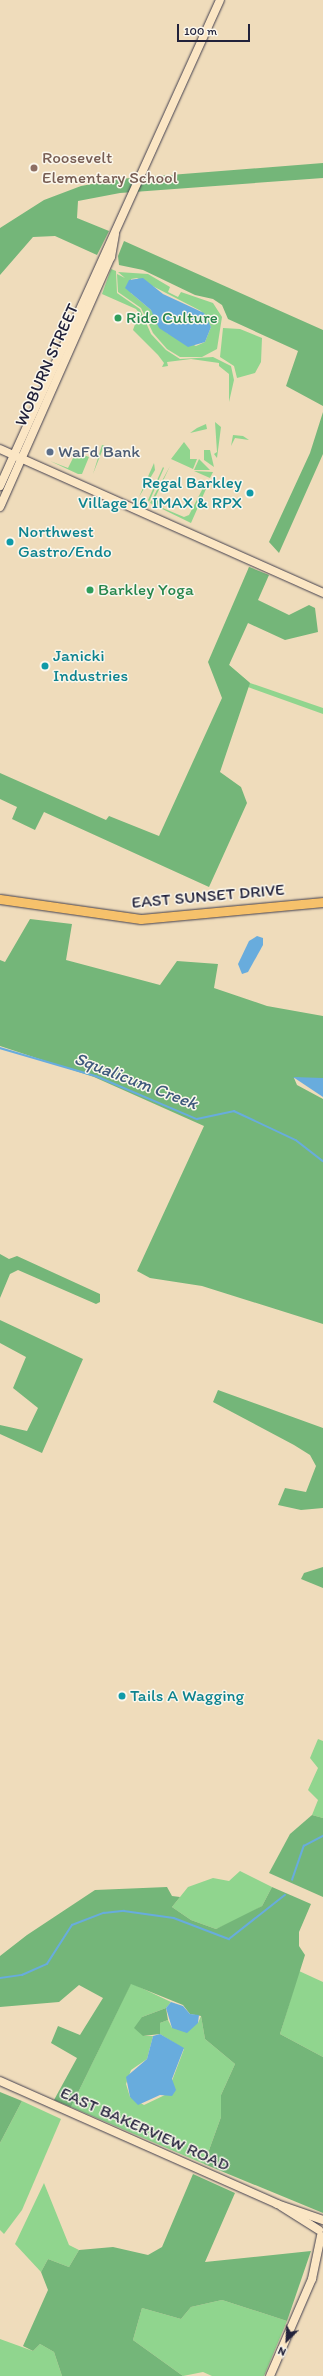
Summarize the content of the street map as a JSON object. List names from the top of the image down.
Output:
{
  "streets": {
    "main road": ["WOBURN STREET", "EAST SUNSET DRIVE", "EAST BAKERVIEW ROAD"]
  },
  "water": ["Squalicum Creek"],
  "places": [
    "Roosevelt Elementary School",
    "Ride Culture",
    "WaFd Bank",
    "Regal Barkley Village 16 IMAX & RPX",
    "Northwest Gastro/Endo",
    "Barkley Yoga",
    "Janicki Industries",
    "Tails A Wagging"
  ],
  "scale_bar": "100 m",
  "north": "bottom left"
}
